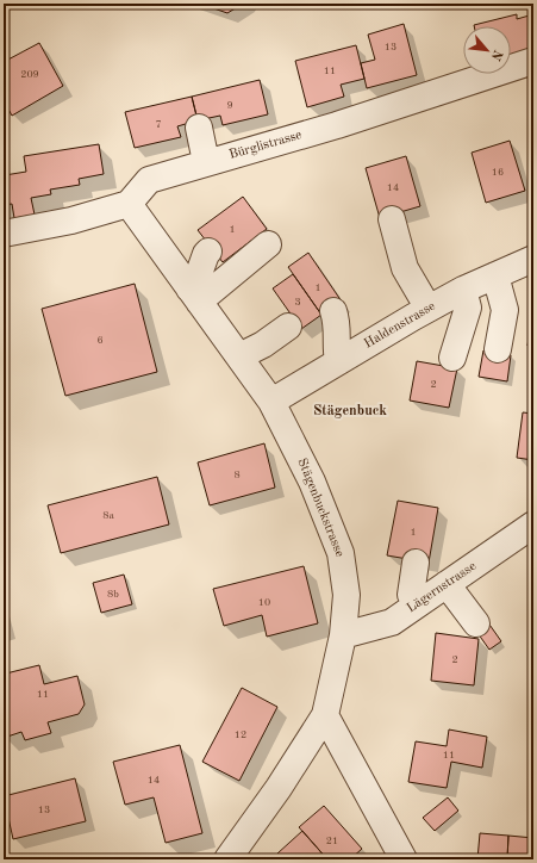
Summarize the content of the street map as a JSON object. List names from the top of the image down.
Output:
{
  "streets": {
    "street": [
      "Bürglistrasse",
      "Haldenstrasse",
      "Stägenbuckstrasse",
      "Lägernstrasse"
    ]
  },
  "crossings": [
    ["Bürglistrasse", "Stägenbuckstrasse"],
    ["Haldenstrasse", "Stägenbuckstrasse"],
    ["Stägenbuckstrasse", "Lägernstrasse"]
  ],
  "districts": ["Stägenbuck"],
  "house_numbers": [
    "13",
    "11",
    "209",
    "9",
    "7",
    "16",
    "14",
    "1",
    "1",
    "3",
    "6",
    "2",
    "8",
    "8a",
    "1",
    "8b",
    "10",
    "2",
    "11",
    "12",
    "11",
    "14",
    "13",
    "21"
  ],
  "north": "bottom right"
}
